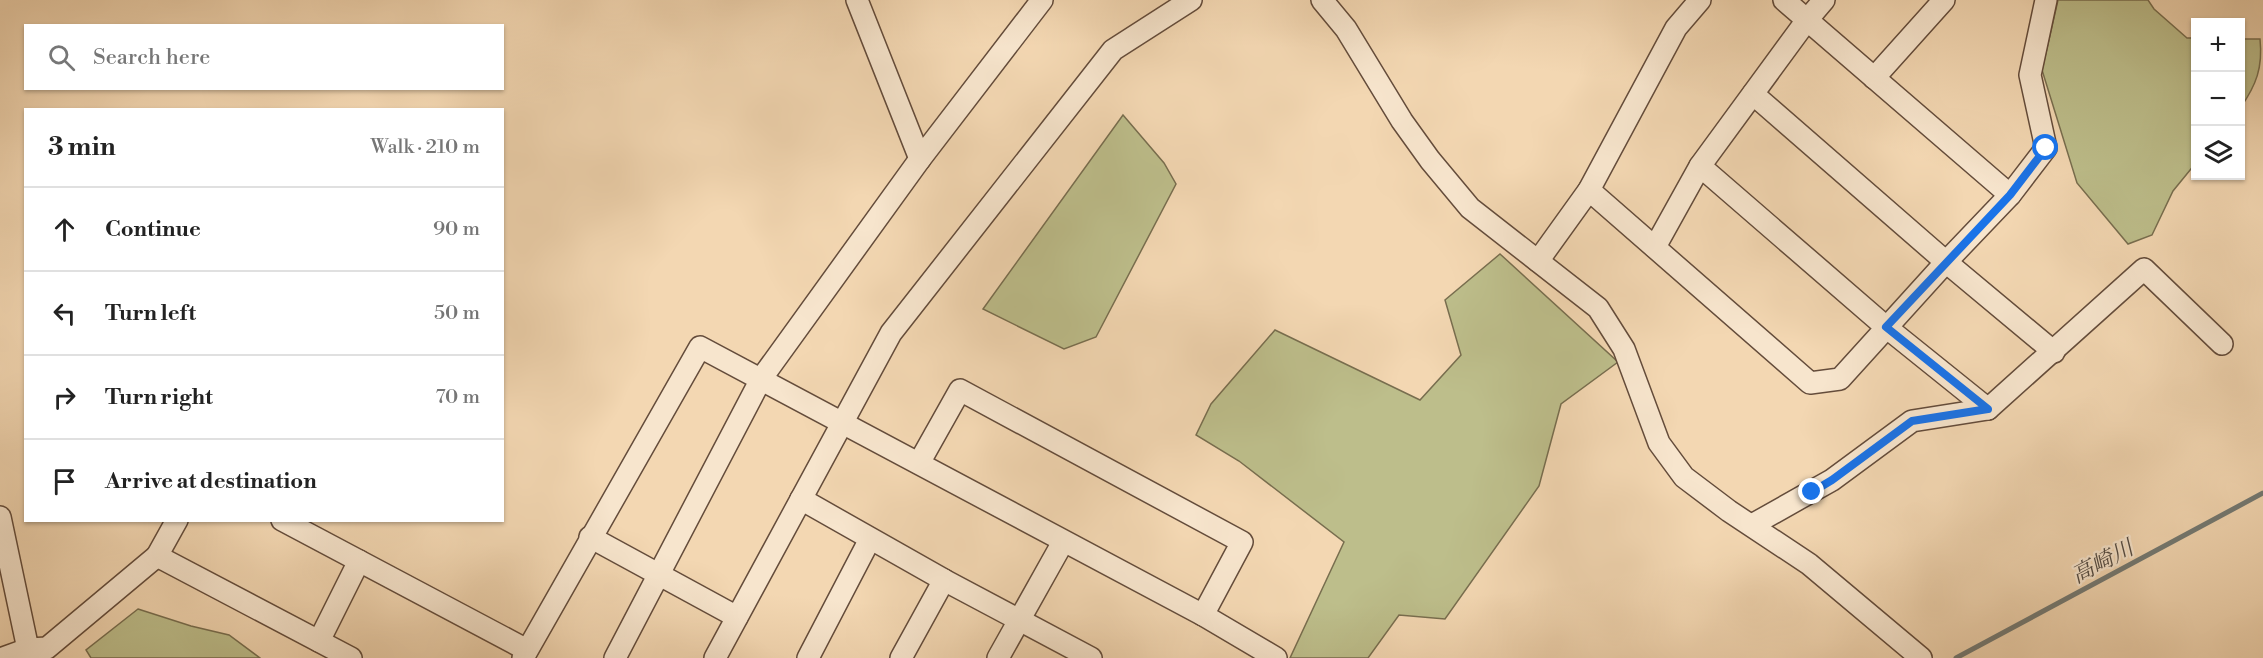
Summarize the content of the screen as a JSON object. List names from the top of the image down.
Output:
{
  "water": ["高崎川"],
  "page": {
    "map_buttons": ["+", "−"],
    "search": "Search here",
    "heading": ["3 min", "Walk · 210 m"],
    "list": [
      ["Continue", "90 m"],
      ["Turn left", "50 m"],
      ["Turn right", "70 m"],
      "Arrive at destination"
    ]
  }
}
